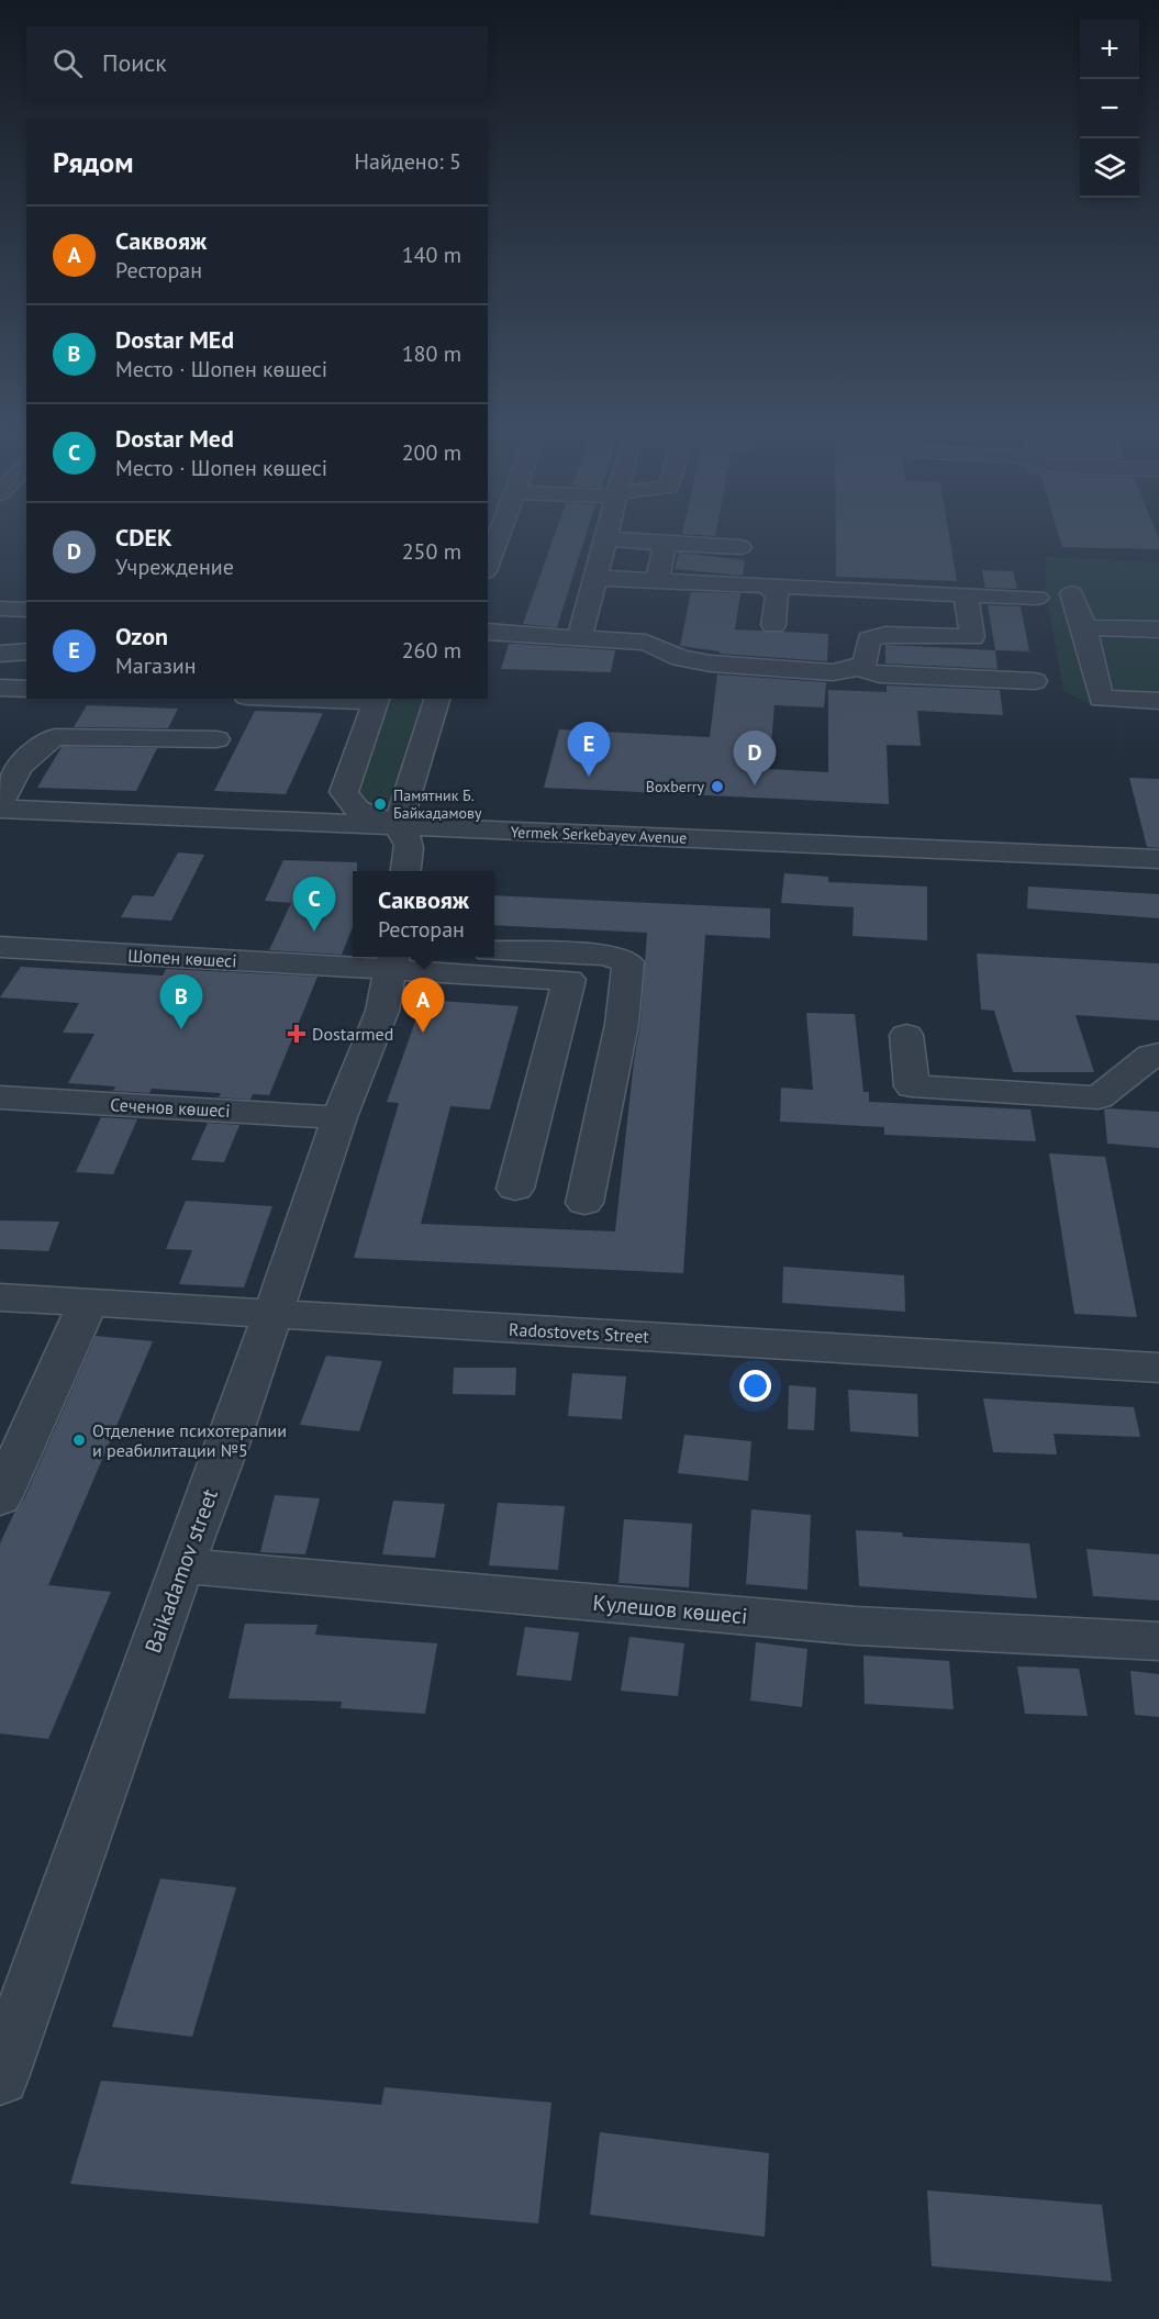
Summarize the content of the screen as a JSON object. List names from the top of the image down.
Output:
{
  "streets": {
    "street": [
      "Yermek Serkebayev Avenue",
      "Шопен көшесі",
      "Сеченов көшесі",
      "Radostovets Street",
      "Baikadamov street",
      "Кулешов көшесі"
    ]
  },
  "crossings": [
    ["Шопен көшесі", "Baikadamov street"],
    ["Сеченов көшесі", "Baikadamov street"],
    ["Radostovets Street", "Baikadamov street"],
    ["Baikadamov street", "Кулешов көшесі"]
  ],
  "places": {
    "other": ["Boxberry", "Памятник Б. Байкадамову", "Отделение психотерапии и реабилитации №5"],
    "health": ["Dostarmed"]
  },
  "page": {
    "map_buttons": ["+", "−"],
    "search": "Поиск",
    "heading": ["Рядом", "Найдено: 5"],
    "list": [
      {
        "mark": "A",
        "name": "Саквояж",
        "note": "Ресторан",
        "value": "140 m"
      },
      {
        "mark": "B",
        "name": "Dostar MEd",
        "note": "Место · Шопен көшесі",
        "value": "180 m"
      },
      {
        "mark": "C",
        "name": "Dostar Med",
        "note": "Место · Шопен көшесі",
        "value": "200 m"
      },
      {
        "mark": "D",
        "name": "CDEK",
        "note": "Учреждение",
        "value": "250 m"
      },
      {
        "mark": "E",
        "name": "Ozon",
        "note": "Магазин",
        "value": "260 m"
      }
    ],
    "pins": [
      "E",
      "D",
      "C",
      "B",
      "A"
    ],
    "popup": ["Саквояж", "Ресторан"]
  }
}
